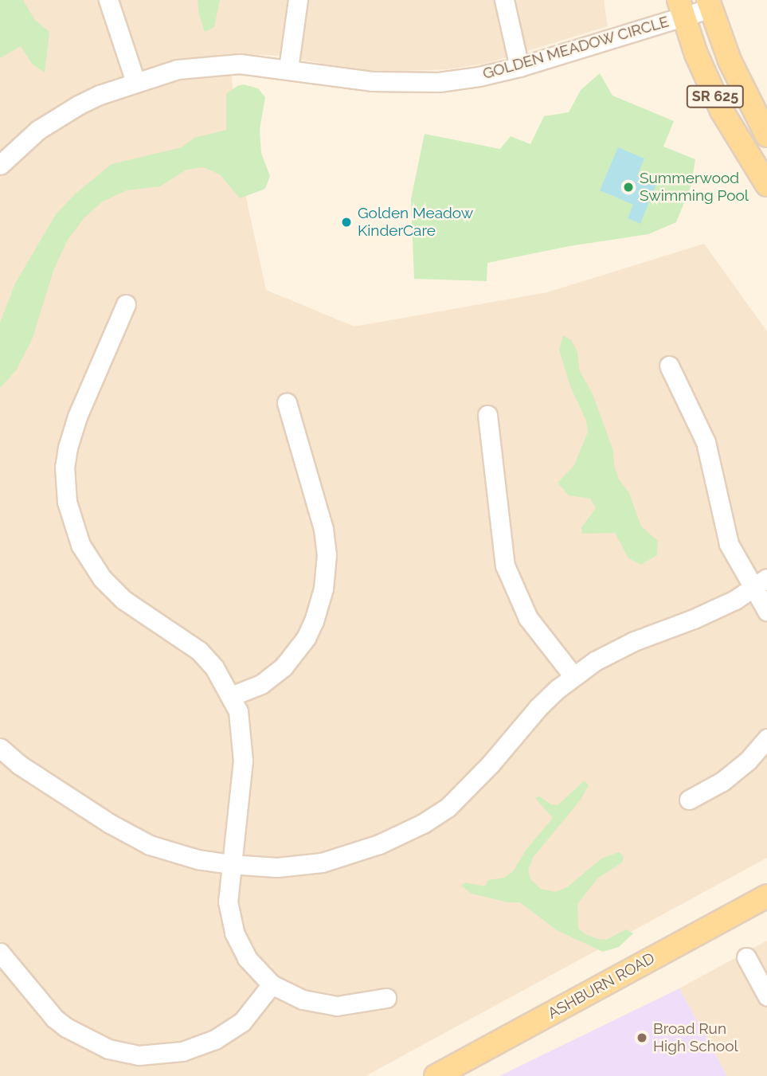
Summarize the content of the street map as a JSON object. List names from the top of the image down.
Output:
{
  "streets": {
    "main road": ["SR 625", "ASHBURN ROAD"],
    "street": ["GOLDEN MEADOW CIRCLE"]
  },
  "crossings": [
    ["GOLDEN MEADOW CIRCLE", "SR 625"]
  ],
  "places": ["Summerwood Swimming Pool", "Golden Meadow KinderCare", "Broad Run High School"]
}
